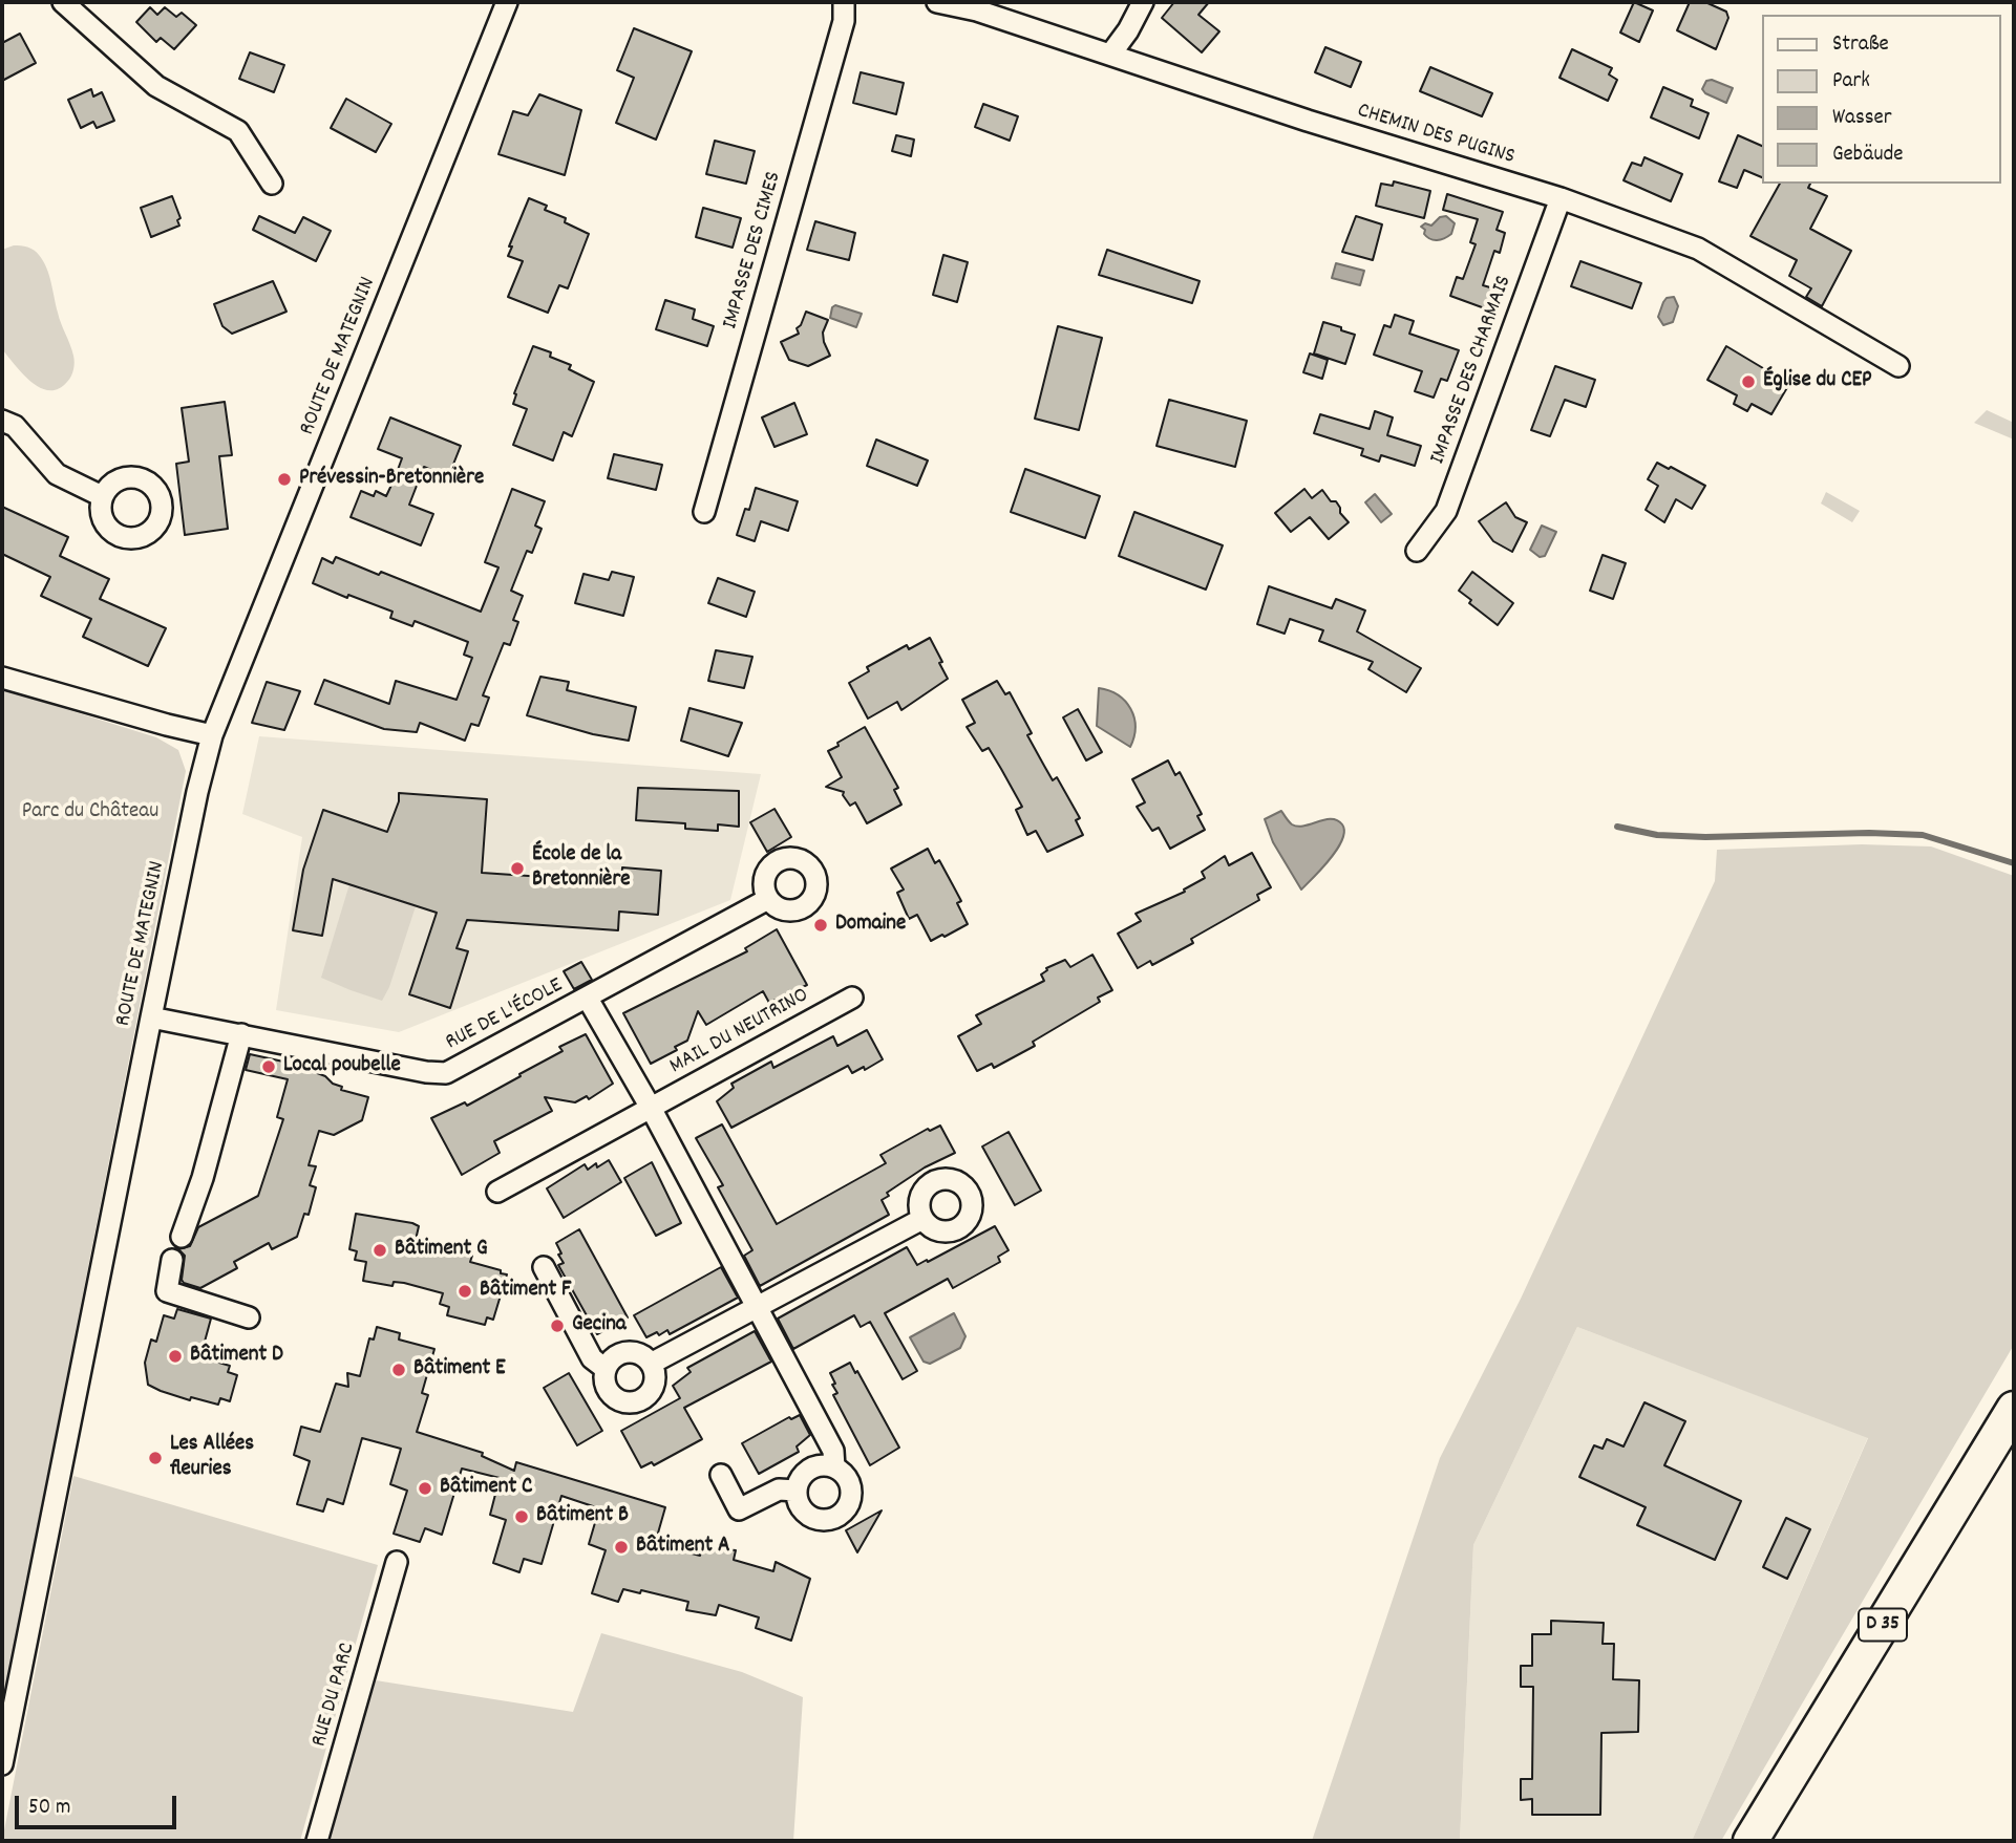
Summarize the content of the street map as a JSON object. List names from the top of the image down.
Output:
{
  "streets": {
    "main road": ["D 35"],
    "street": [
      "CHEMIN DES PUGINS",
      "IMPASSE DES CIMES",
      "ROUTE DE MATEGNIN",
      "IMPASSE DES CHARMAIS",
      "RUE DE L'ÉCOLE",
      "MAIL DU NEUTRINO",
      "RUE DU PARC"
    ]
  },
  "crossings": [
    ["CHEMIN DES PUGINS", "IMPASSE DES CHARMAIS"],
    ["ROUTE DE MATEGNIN", "RUE DE L'ÉCOLE"]
  ],
  "parks": ["Parc du Château"],
  "places": [
    "Église du CEP",
    "Prévessin-Bretonnière",
    "École de la Bretonnière",
    "Domaine",
    "Local poubelle",
    "Bâtiment G",
    "Bâtiment F",
    "Gecina",
    "Bâtiment D",
    "Bâtiment E",
    "Les Allées fleuries",
    "Bâtiment C",
    "Bâtiment B",
    "Bâtiment A"
  ],
  "legend": [
    "Straße",
    "Park",
    "Wasser",
    "Gebäude"
  ],
  "scale_bar": "50 m"
}
